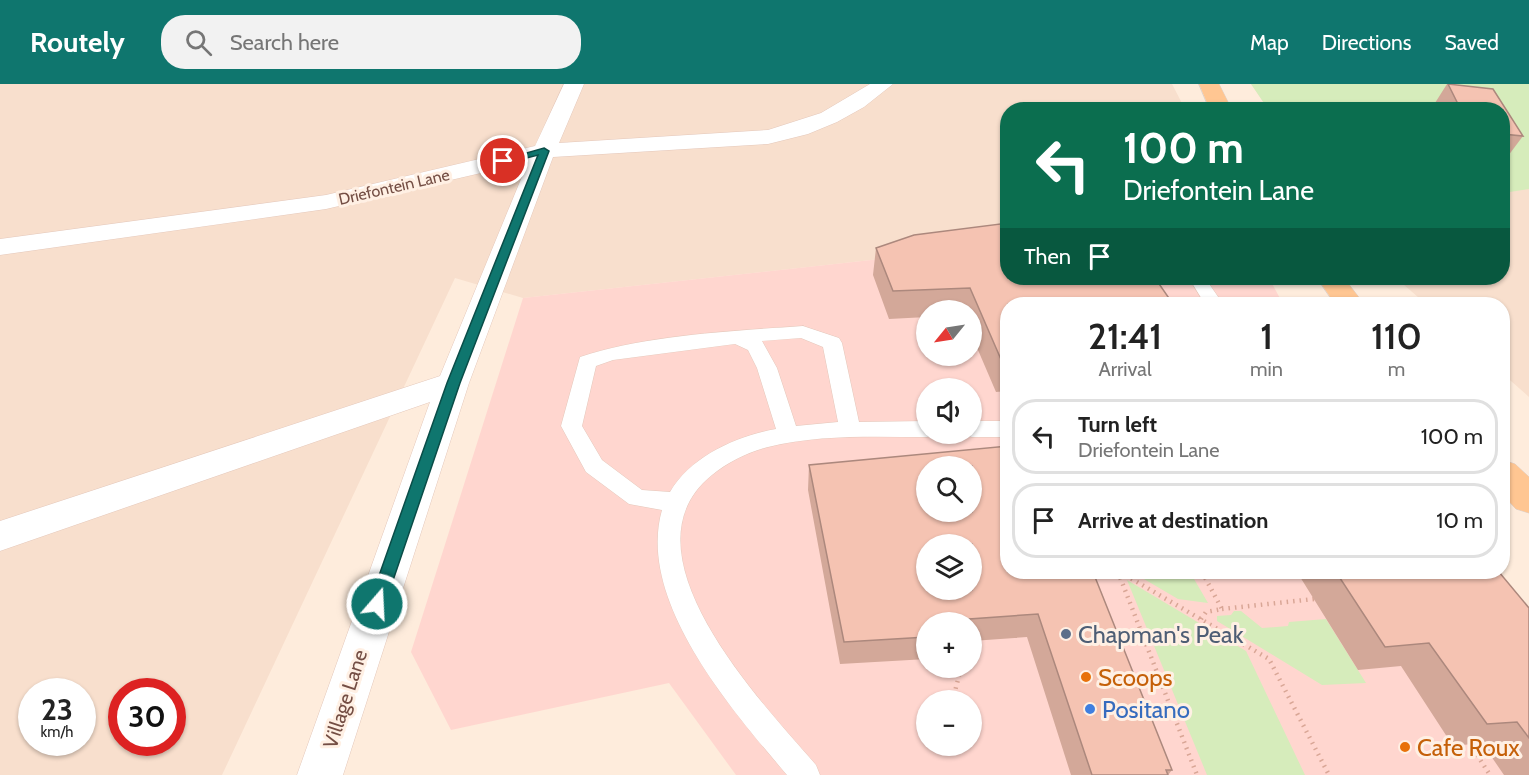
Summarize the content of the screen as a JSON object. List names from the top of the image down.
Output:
{
  "streets": {
    "street": ["Driefontein Lane", "Village Lane"]
  },
  "crossings": [
    ["Driefontein Lane", "Village Lane"]
  ],
  "places": [
    "Chapman's Peak",
    "Scoops",
    "Positano",
    "Cafe Roux"
  ],
  "north": "bottom left",
  "page": {
    "header": "Routely",
    "search": "Search here",
    "nav": ["Map", "Directions", "Saved"],
    "turn": ["100 m", "Driefontein Lane"],
    "then": "Then",
    "eta": [
      "21:41",
      "Arrival",
      "1",
      "min",
      "110",
      "m"
    ],
    "map_buttons": ["+", "−"],
    "list": [
      {
        "name": "Turn left",
        "note": "Driefontein Lane",
        "value": "100 m"
      },
      {
        "name": "Arrive at destination",
        "value": "10 m"
      }
    ],
    "speed": "23 km/h",
    "limit": "30"
  }
}
